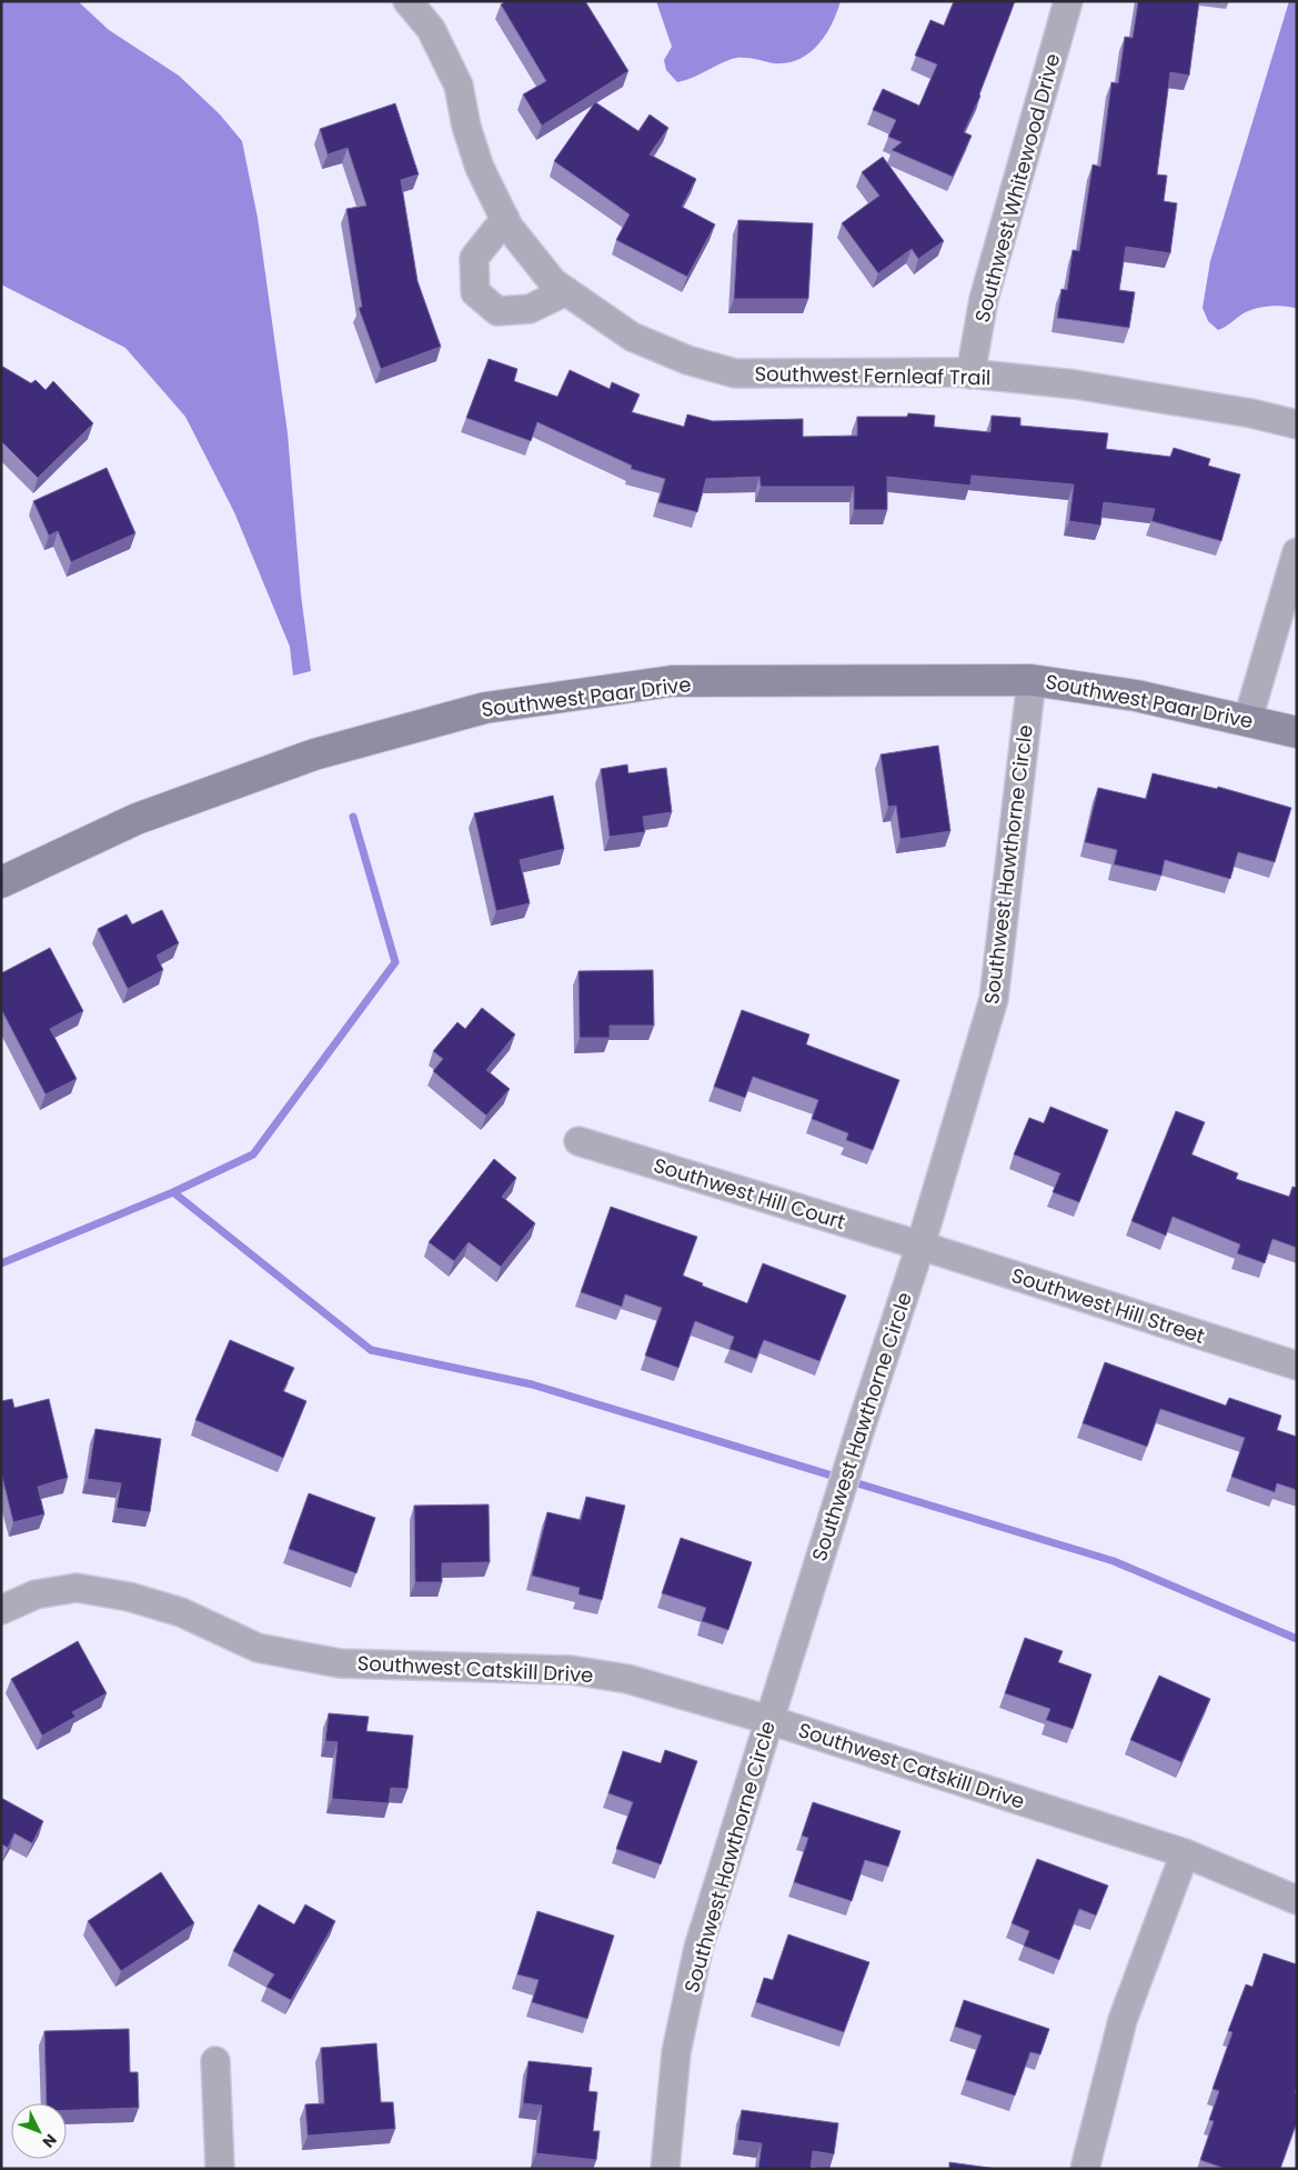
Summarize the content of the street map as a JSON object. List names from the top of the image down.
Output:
{
  "streets": {
    "street": [
      "Southwest Whitewood Drive",
      "Southwest Fernleaf Trail",
      "Southwest Paar Drive",
      "Southwest Hawthorne Circle",
      "Southwest Hill Court",
      "Southwest Hill Street",
      "Southwest Catskill Drive"
    ]
  },
  "crossings": [
    ["Southwest Whitewood Drive", "Southwest Fernleaf Trail"],
    ["Southwest Paar Drive", "Southwest Hawthorne Circle"],
    ["Southwest Hawthorne Circle", "Southwest Hill Court"],
    ["Southwest Hawthorne Circle", "Southwest Hill Street"],
    ["Southwest Hawthorne Circle", "Southwest Catskill Drive"],
    ["Southwest Hill Court", "Southwest Hill Street"]
  ],
  "north": "bottom right"
}
